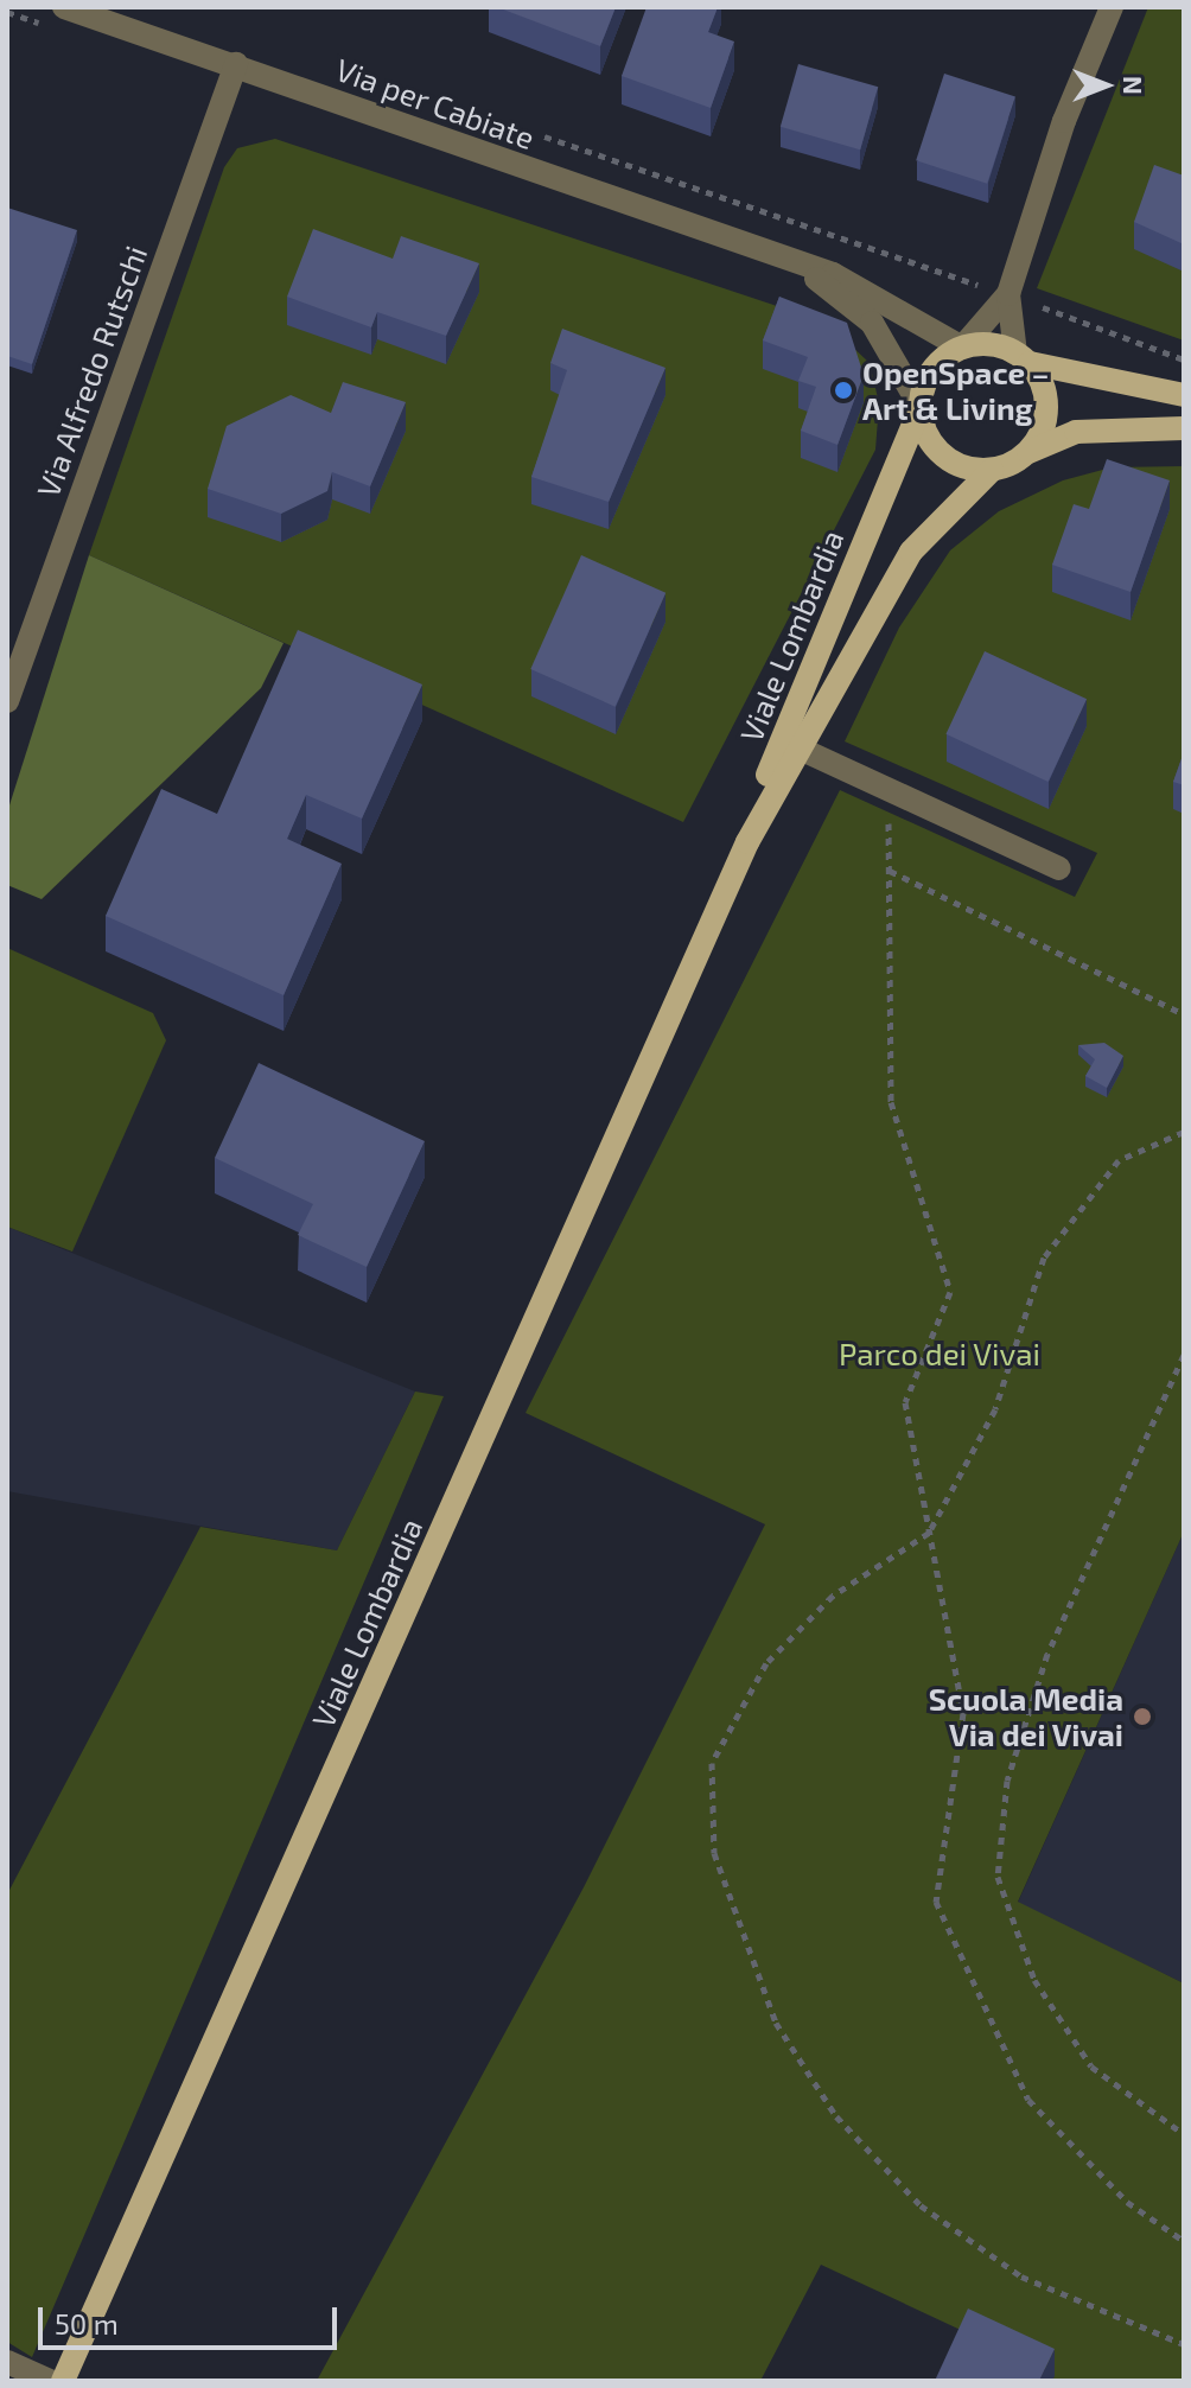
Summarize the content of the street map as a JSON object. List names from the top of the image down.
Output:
{
  "streets": {
    "main road": ["Viale Lombardia"],
    "street": ["Via per Cabiate", "Via Alfredo Rutschi"]
  },
  "crossings": [
    ["Via per Cabiate", "Via Alfredo Rutschi"],
    ["Via per Cabiate", "Viale Lombardia"]
  ],
  "parks": ["Parco dei Vivai"],
  "places": ["OpenSpace – Art & Living", "Scuola Media Via dei Vivai"],
  "scale_bar": "50 m",
  "north": "right"
}
